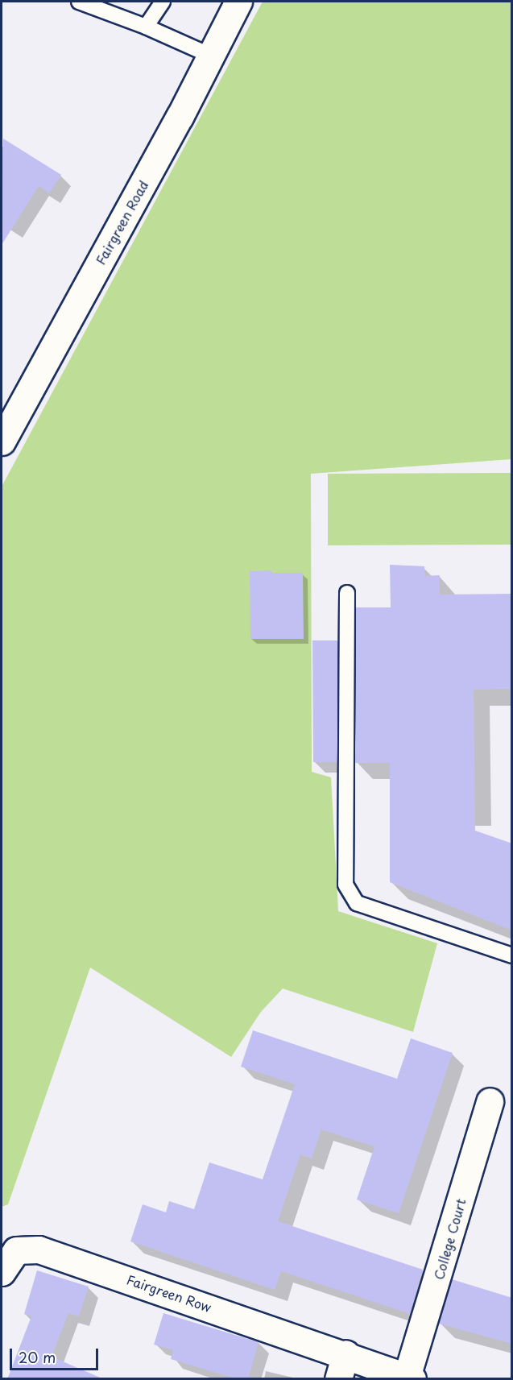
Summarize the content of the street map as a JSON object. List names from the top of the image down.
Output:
{
  "streets": {
    "street": ["Fairgreen Road", "College Court", "Fairgreen Row"]
  },
  "scale_bar": "20 m"
}
